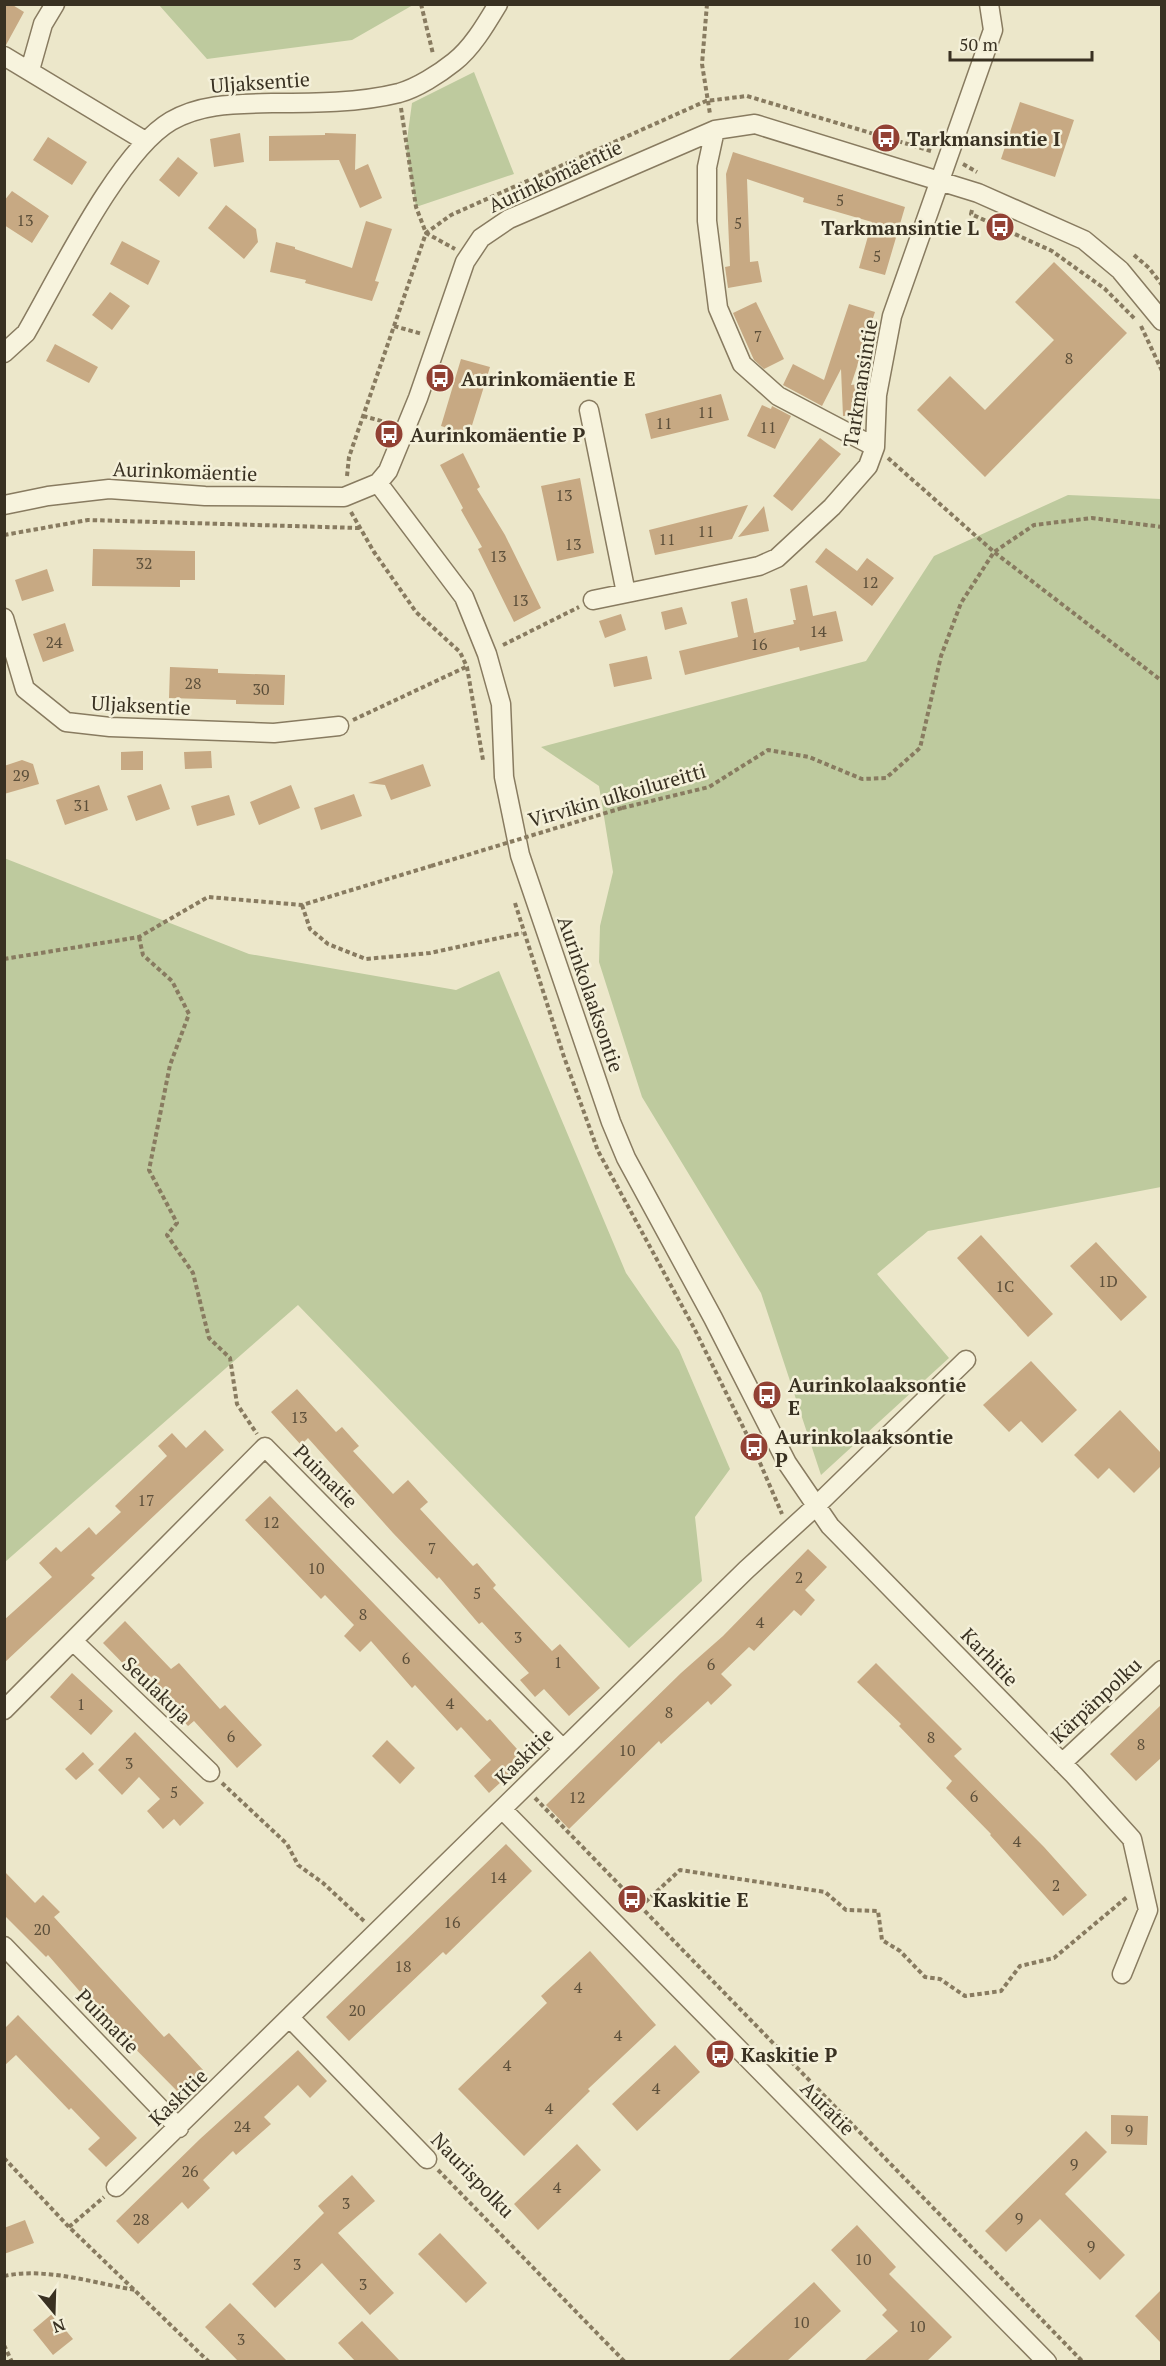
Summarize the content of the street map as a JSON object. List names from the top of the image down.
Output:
{
  "streets": {
    "street": [
      "Uljaksentie",
      "Aurinkomäentie",
      "Tarkmansintie",
      "Aurinkolaaksontie",
      "Puimatie",
      "Karhitie",
      "Seulakuja",
      "Kärpänpolku",
      "Kaskitie",
      "Auratie",
      "Naurispolku"
    ],
    "path": ["Virvikin ulkoilureitti"]
  },
  "crossings": [
    ["Aurinkomäentie", "Tarkmansintie"],
    ["Aurinkomäentie", "Aurinkolaaksontie"],
    ["Aurinkolaaksontie", "Karhitie"],
    ["Aurinkolaaksontie", "Kaskitie"],
    ["Puimatie", "Seulakuja"],
    ["Puimatie", "Kaskitie"],
    ["Karhitie", "Kärpänpolku"],
    ["Karhitie", "Kaskitie"],
    ["Kaskitie", "Auratie"],
    ["Kaskitie", "Naurispolku"]
  ],
  "places": {
    "bus stop": [
      "Tarkmansintie I",
      "Tarkmansintie L",
      "Aurinkomäentie E",
      "Aurinkomäentie P",
      "Aurinkolaaksontie E",
      "Aurinkolaaksontie P",
      "Kaskitie E",
      "Kaskitie P"
    ]
  },
  "house_numbers": [
    "5",
    "13",
    "5",
    "5",
    "7",
    "8",
    "11",
    "11",
    "11",
    "13",
    "11",
    "11",
    "13",
    "13",
    "32",
    "12",
    "13",
    "14",
    "24",
    "16",
    "28",
    "30",
    "29",
    "31",
    "1D",
    "1C",
    "13",
    "17",
    "12",
    "7",
    "10",
    "2",
    "5",
    "8",
    "4",
    "3",
    "6",
    "1",
    "6",
    "4",
    "1",
    "8",
    "6",
    "8",
    "8",
    "10",
    "3",
    "5",
    "6",
    "12",
    "4",
    "14",
    "2",
    "16",
    "20",
    "18",
    "4",
    "20",
    "4",
    "4",
    "4",
    "4",
    "24",
    "9",
    "9",
    "26",
    "4",
    "3",
    "9",
    "28",
    "9",
    "10",
    "3",
    "3",
    "10",
    "10",
    "3"
  ],
  "scale_bar": "50 m",
  "north": "bottom"
}
